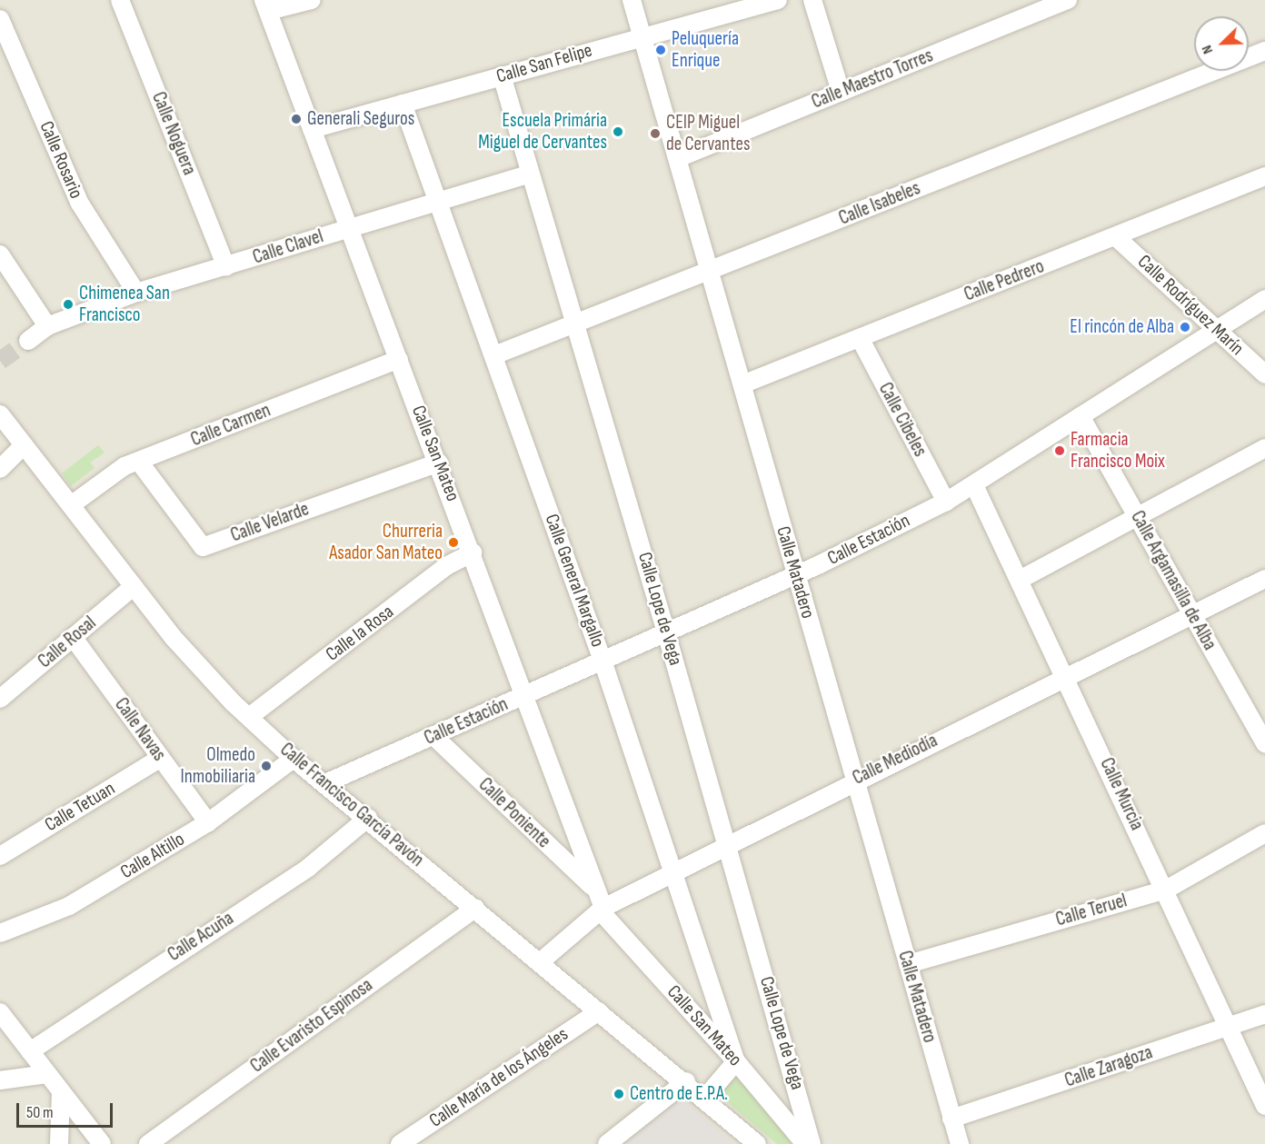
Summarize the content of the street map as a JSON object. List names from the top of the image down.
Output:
{
  "streets": {
    "street": [
      "Calle San Felipe",
      "Calle Maestro Torres",
      "Calle Noguera",
      "Calle Rosario",
      "Calle Isabeles",
      "Calle Clavel",
      "Calle Pedrero",
      "Calle Rodríguez Marín",
      "Calle Cibeles",
      "Calle Carmen",
      "Calle San Mateo",
      "Calle Velarde",
      "Calle Estación",
      "Calle Matadero",
      "Calle General Margallo",
      "Calle Argamasilla de Alba",
      "Calle Lope de Vega",
      "Calle la Rosa",
      "Calle Rosal",
      "Calle Navas",
      "Calle Mediodía",
      "Calle Murcia",
      "Calle Francisco García Pavón",
      "Calle Tetuan",
      "Calle Poniente",
      "Calle Altillo",
      "Calle Teruel",
      "Calle Acuña",
      "Calle Evaristo Espinosa",
      "Calle Zaragoza",
      "Calle María de los Ángeles"
    ]
  },
  "crossings": [
    ["Calle San Felipe", "Calle San Mateo"],
    ["Calle San Felipe", "Calle Matadero"],
    ["Calle San Felipe", "Calle General Margallo"],
    ["Calle San Felipe", "Calle Lope de Vega"],
    ["Calle Maestro Torres", "Calle Matadero"],
    ["Calle Noguera", "Calle Clavel"],
    ["Calle Rosario", "Calle Clavel"],
    ["Calle Isabeles", "Calle Matadero"],
    ["Calle Isabeles", "Calle General Margallo"],
    ["Calle Isabeles", "Calle Lope de Vega"],
    ["Calle Clavel", "Calle San Mateo"],
    ["Calle Clavel", "Calle General Margallo"],
    ["Calle Clavel", "Calle Lope de Vega"],
    ["Calle Pedrero", "Calle Rodríguez Marín"],
    ["Calle Pedrero", "Calle Cibeles"],
    ["Calle Pedrero", "Calle Matadero"],
    ["Calle Rodríguez Marín", "Calle Estación"],
    ["Calle Cibeles", "Calle Estación"],
    ["Calle Carmen", "Calle San Mateo"],
    ["Calle Carmen", "Calle Velarde"],
    ["Calle Carmen", "Calle Francisco García Pavón"],
    ["Calle San Mateo", "Calle Velarde"],
    ["Calle San Mateo", "Calle Estación"],
    ["Calle San Mateo", "Calle General Margallo"],
    ["Calle San Mateo", "Calle la Rosa"],
    ["Calle San Mateo", "Calle Mediodía"],
    ["Calle San Mateo", "Calle Poniente"],
    ["Calle Estación", "Calle Matadero"],
    ["Calle Estación", "Calle General Margallo"],
    ["Calle Estación", "Calle Argamasilla de Alba"],
    ["Calle Estación", "Calle Lope de Vega"],
    ["Calle Estación", "Calle Murcia"],
    ["Calle Estación", "Calle Francisco García Pavón"],
    ["Calle Estación", "Calle Poniente"],
    ["Calle Matadero", "Calle Mediodía"],
    ["Calle Matadero", "Calle Teruel"],
    ["Calle Matadero", "Calle Zaragoza"],
    ["Calle General Margallo", "Calle Mediodía"],
    ["Calle Argamasilla de Alba", "Calle Mediodía"],
    ["Calle Lope de Vega", "Calle Mediodía"],
    ["Calle la Rosa", "Calle Francisco García Pavón"],
    ["Calle Rosal", "Calle Navas"],
    ["Calle Rosal", "Calle Francisco García Pavón"],
    ["Calle Navas", "Calle Tetuan"],
    ["Calle Navas", "Calle Altillo"],
    ["Calle Mediodía", "Calle Murcia"],
    ["Calle Mediodía", "Calle Francisco García Pavón"],
    ["Calle Murcia", "Calle Teruel"],
    ["Calle Murcia", "Calle Zaragoza"],
    ["Calle Francisco García Pavón", "Calle Altillo"],
    ["Calle Francisco García Pavón", "Calle Acuña"],
    ["Calle Francisco García Pavón", "Calle Evaristo Espinosa"],
    ["Calle Francisco García Pavón", "Calle María de los Ángeles"]
  ],
  "places": [
    "Peluquería Enrique",
    "Generali Seguros",
    "Escuela Primária Miguel de Cervantes",
    "CEIP Miguel de Cervantes",
    "Chimenea San Francisco",
    "El rincón de Alba",
    "Farmacia Francisco Moix",
    "Churreria Asador San Mateo",
    "Olmedo Inmobiliaria",
    "Centro de E.P.A."
  ],
  "scale_bar": "50 m",
  "north": "bottom left"
}
